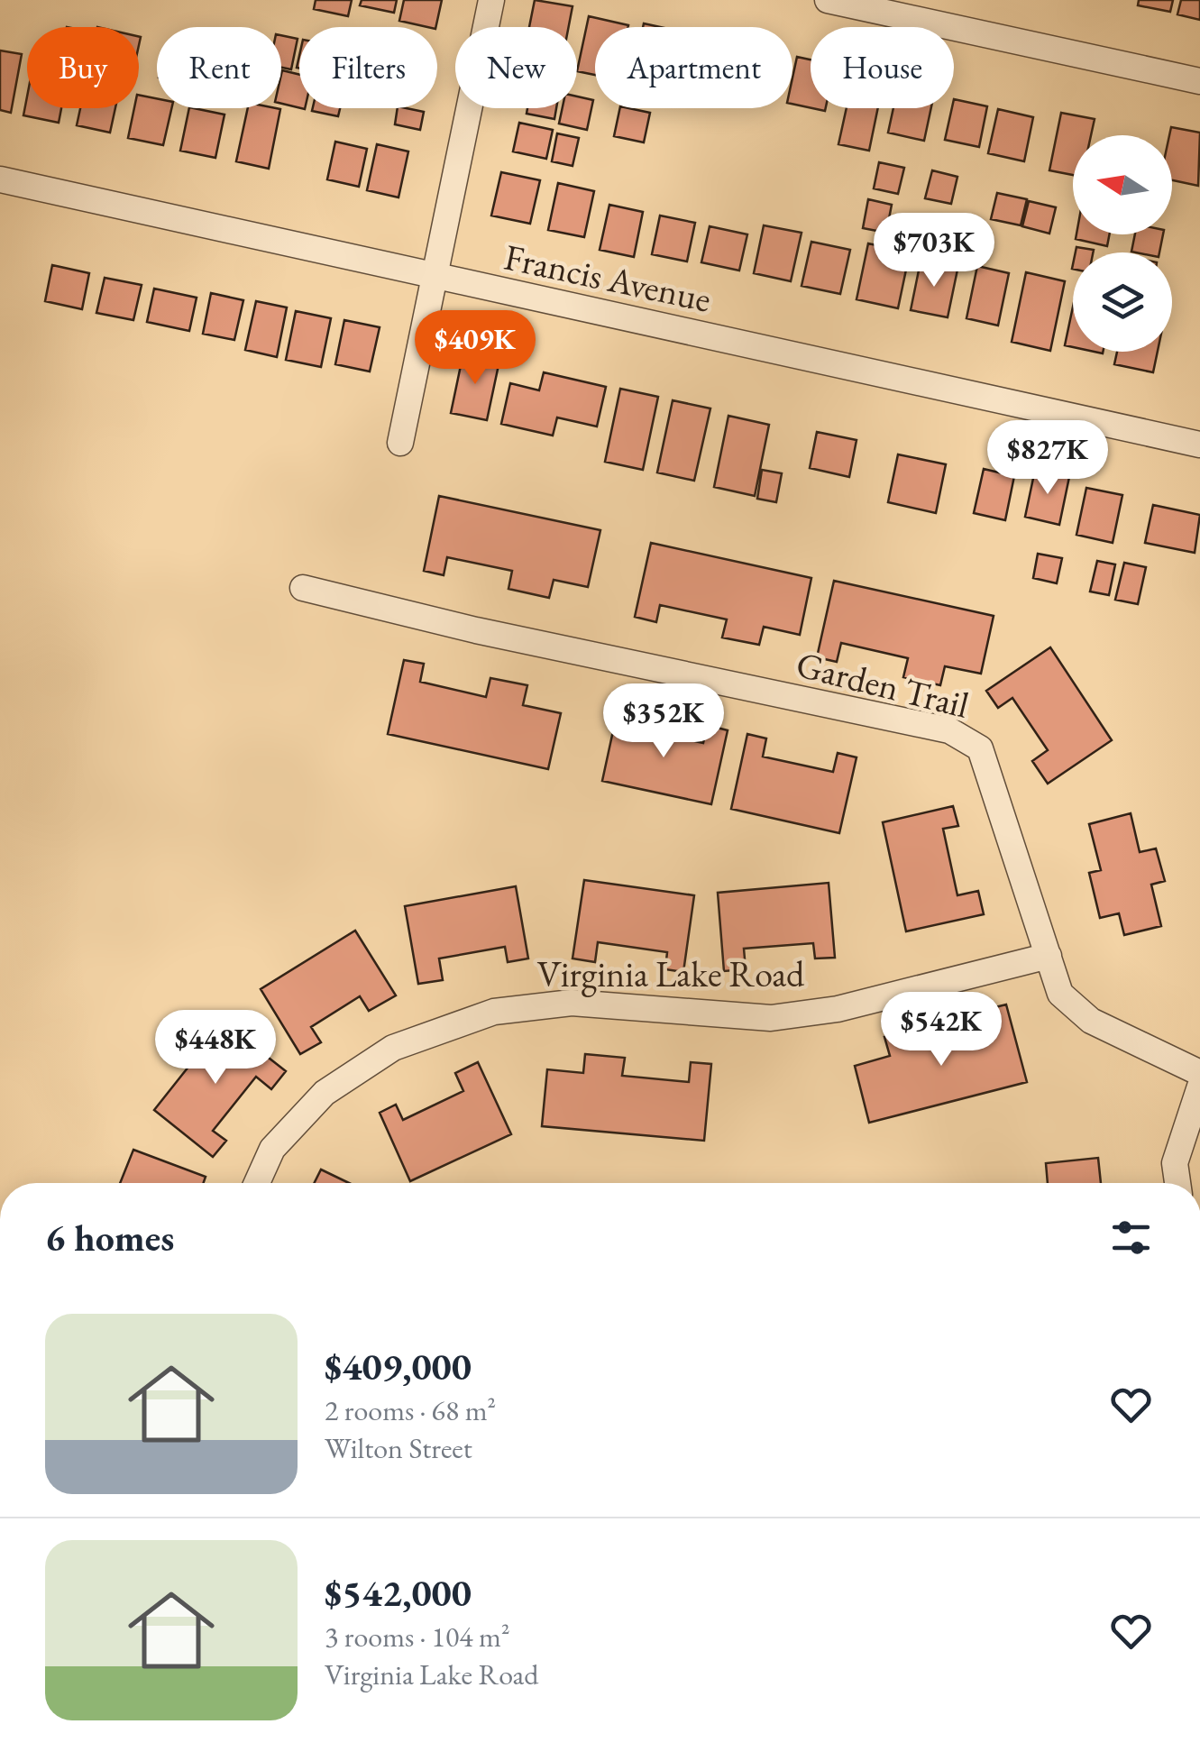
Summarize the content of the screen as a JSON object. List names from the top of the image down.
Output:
{
  "streets": {
    "street": ["Francis Avenue", "Garden Trail", "Virginia Lake Road"]
  },
  "crossings": [
    ["Garden Trail", "Virginia Lake Road"]
  ],
  "north": "left",
  "page": {
    "chip": [
      "Buy",
      "Rent",
      "Filters",
      "New",
      "Apartment",
      "House"
    ],
    "price": [
      "$703K",
      "$409K",
      "$827K",
      "$352K",
      "$542K",
      "$448K"
    ],
    "heading": "6 homes",
    "list": [
      {
        "name": "$409,000",
        "note": "2 rooms · 68 m² · Wilton Street"
      },
      {
        "name": "$542,000",
        "note": "3 rooms · 104 m² · Virginia Lake Road"
      }
    ]
  }
}
